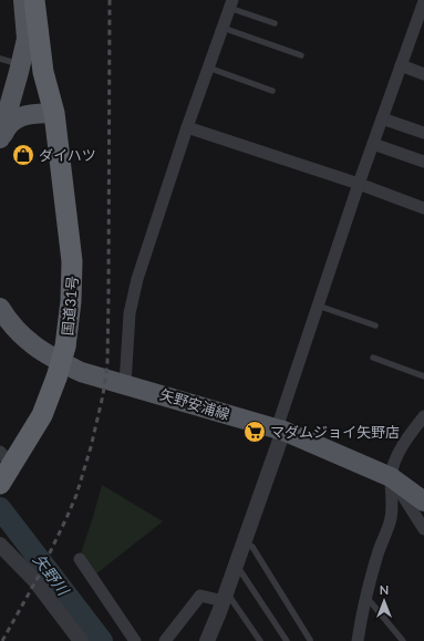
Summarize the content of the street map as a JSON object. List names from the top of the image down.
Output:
{
  "streets": {
    "highway": ["国道31号"],
    "main road": ["矢野安浦線"]
  },
  "water": ["矢野川"],
  "places": {
    "shop": ["ダイハツ"],
    "supermarket": ["マダムジョイ矢野店"]
  },
  "north": "top"
}
